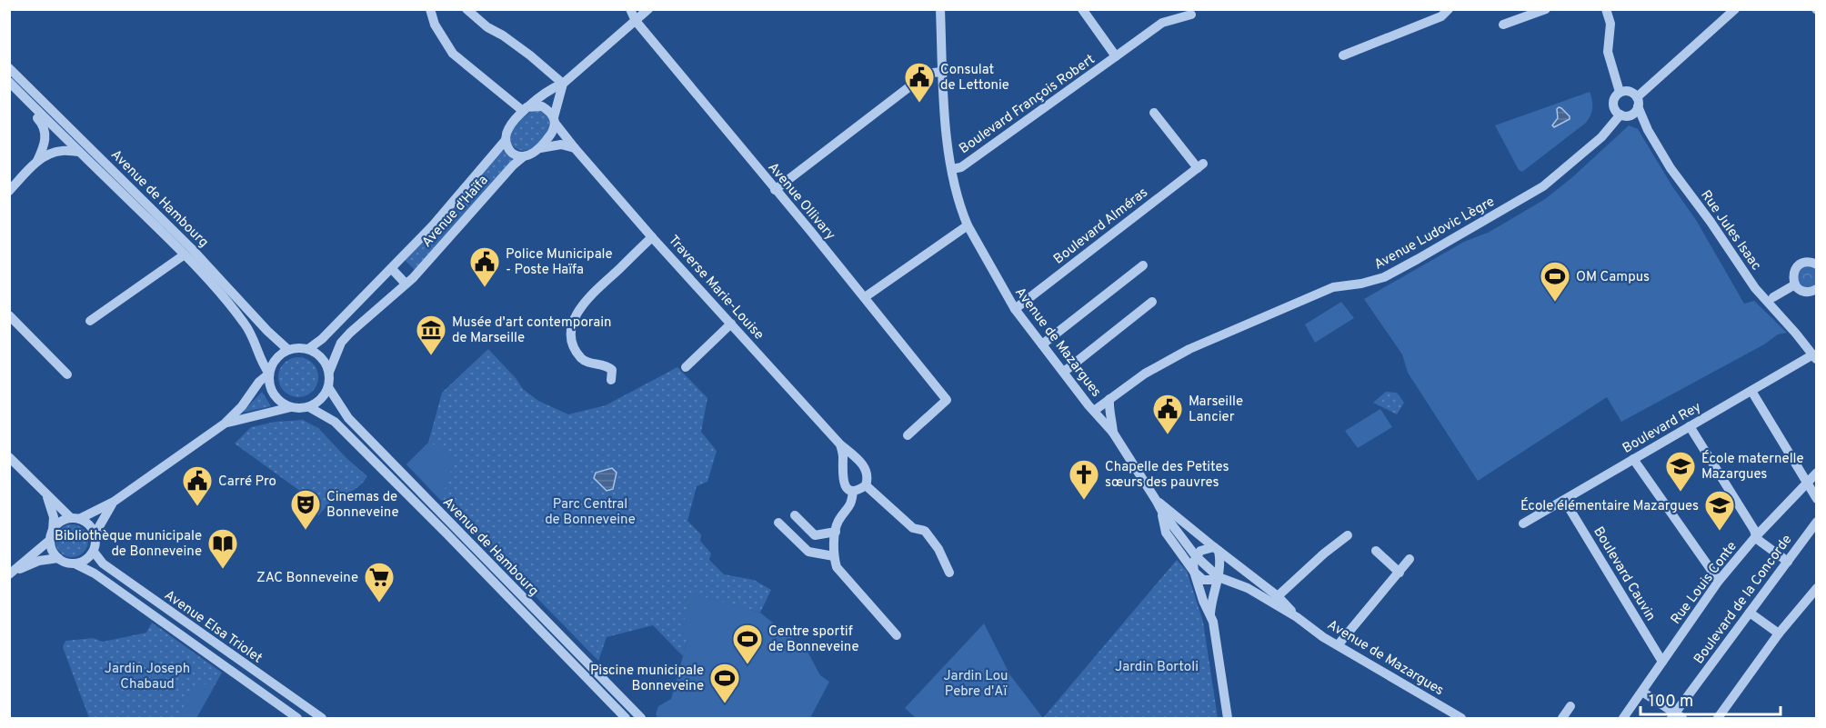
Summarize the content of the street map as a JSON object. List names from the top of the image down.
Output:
{
  "streets": {
    "street": [
      "Boulevard François Robert",
      "Avenue de Hambourg",
      "Avenue Ollivary",
      "Avenue d'Haïfa",
      "Boulevard Alméras",
      "Rue Jules Isaac",
      "Avenue Ludovic Lègre",
      "Traverse Marie-Louise",
      "Avenue de Mazargues",
      "Boulevard Rey",
      "Boulevard Cauvin",
      "Rue Louis Conte",
      "Boulevard de la Concorde",
      "Avenue Elsa Triolet"
    ]
  },
  "crossings": [
    ["Boulevard François Robert", "Avenue de Mazargues"],
    ["Avenue de Hambourg", "Avenue d'Haïfa"],
    ["Avenue d'Haïfa", "Traverse Marie-Louise"],
    ["Boulevard Alméras", "Avenue de Mazargues"],
    ["Rue Jules Isaac", "Avenue Ludovic Lègre"],
    ["Rue Jules Isaac", "Boulevard Rey"],
    ["Avenue Ludovic Lègre", "Avenue de Mazargues"],
    ["Boulevard Rey", "Boulevard Cauvin"],
    ["Boulevard Cauvin", "Rue Louis Conte"]
  ],
  "parks": [
    "Parc Central de Bonneveine",
    "Jardin Bortoli",
    "Jardin Joseph Chabaud",
    "Jardin Lou Pebre d'Aï"
  ],
  "places": {
    "public building": [
      "Consulat de Lettonie",
      "Police Municipale - Poste Haïfa",
      "Marseille Lancier",
      "Carré Pro"
    ],
    "sports": ["OM Campus", "Centre sportif de Bonneveine", "Piscine municipale Bonneveine"],
    "museum": ["Musée d'art contemporain de Marseille"],
    "school or university": ["École maternelle Mazargues", "École élémentaire Mazargues"],
    "church": ["Chapelle des Petites sœurs des pauvres"],
    "theatre": ["Cinemas de Bonneveine"],
    "library": ["Bibliothèque municipale de Bonneveine"],
    "supermarket": ["ZAC Bonneveine"]
  },
  "scale_bar": "100 m"
}
